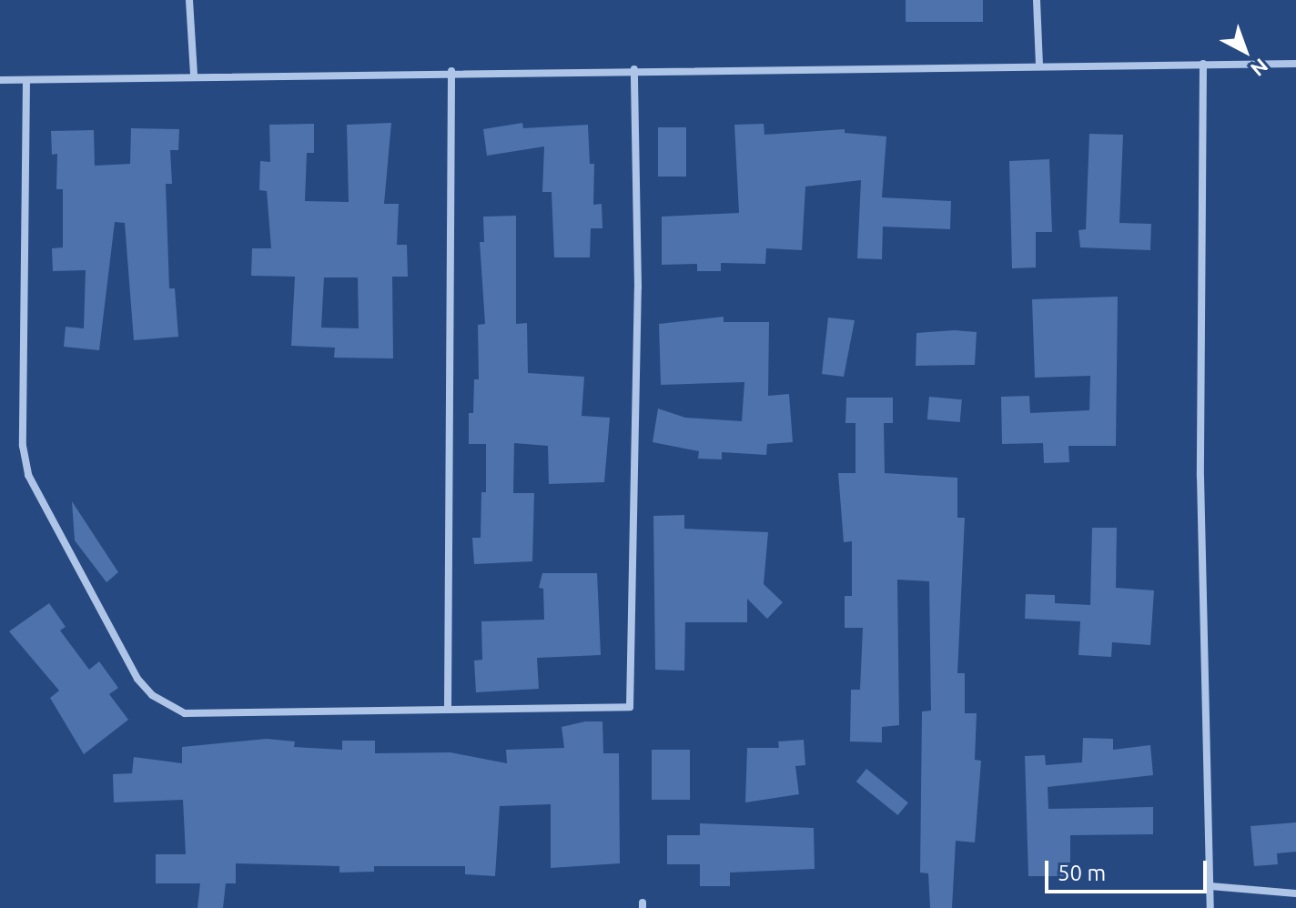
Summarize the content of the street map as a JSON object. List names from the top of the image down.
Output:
{
  "scale_bar": "50 m",
  "north": "bottom right"
}
